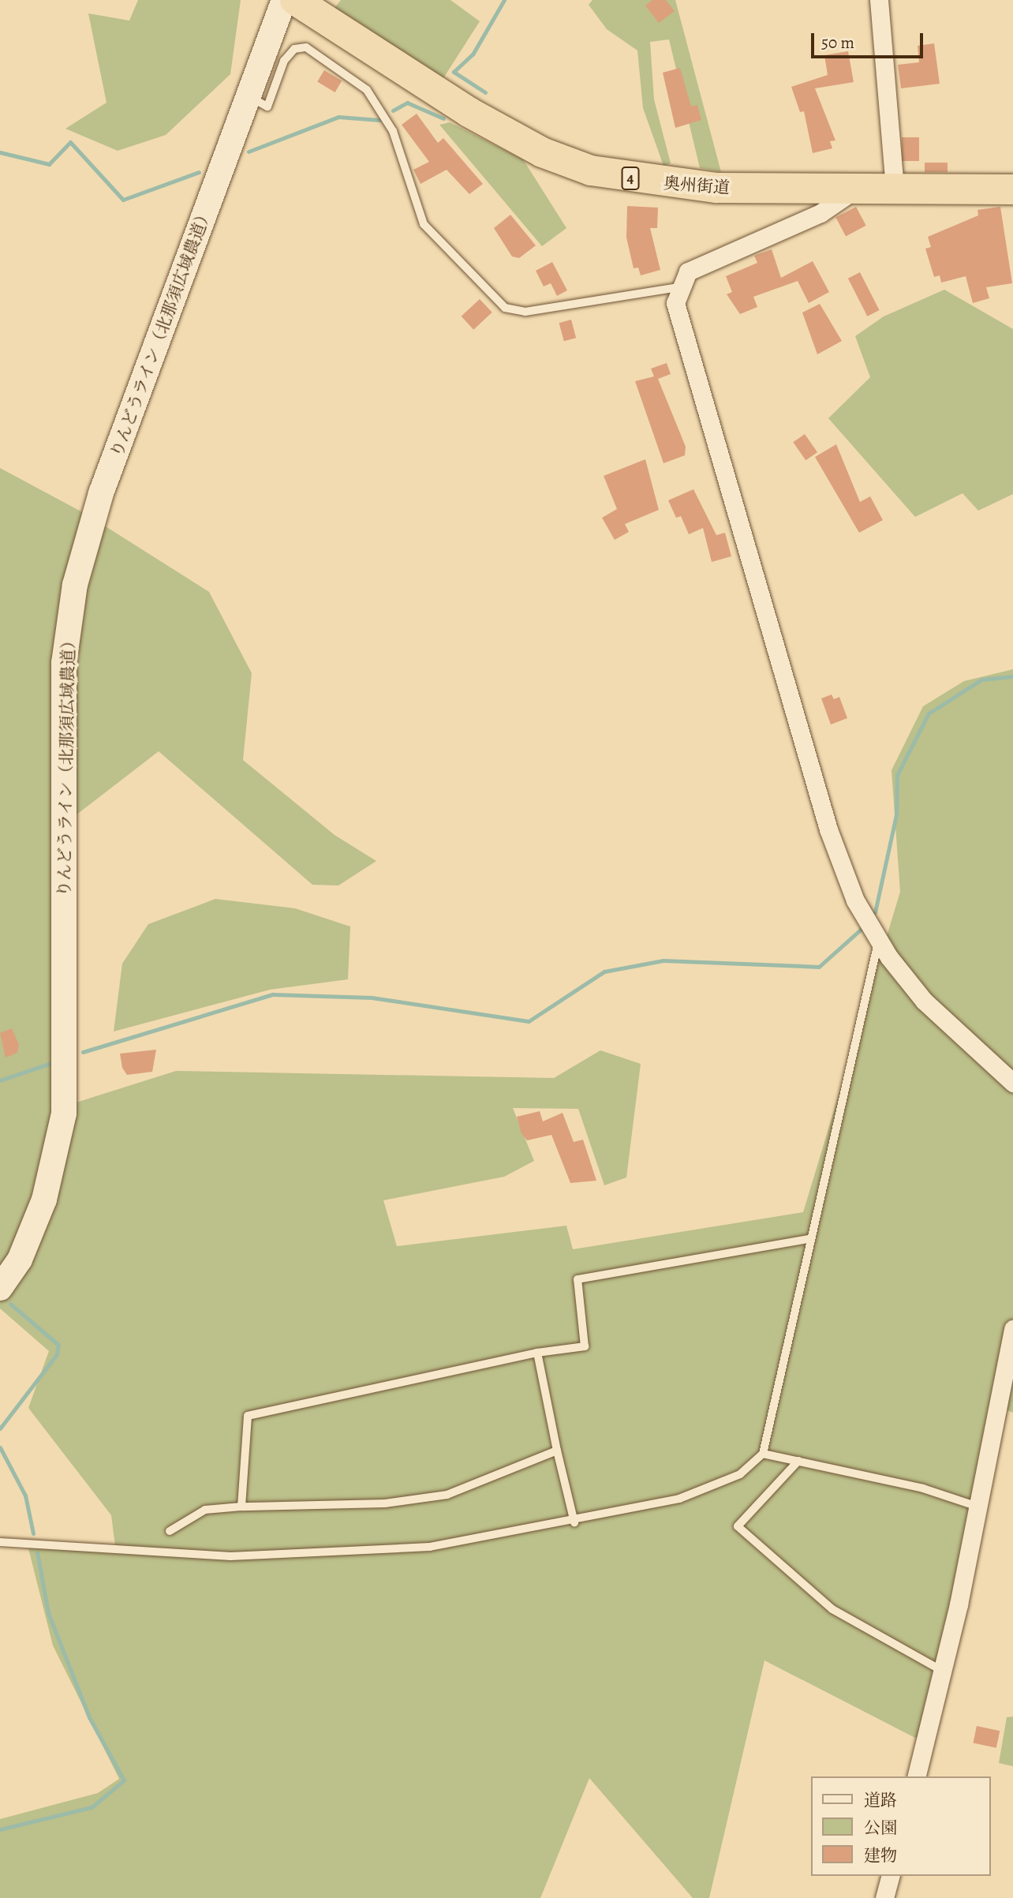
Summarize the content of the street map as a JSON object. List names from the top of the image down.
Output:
{
  "streets": {
    "highway": ["4", "奥州街道"],
    "street": ["りんどうライン（北那須広域農道）"]
  },
  "legend": ["道路", "公園", "建物"],
  "scale_bar": "50 m"
}
